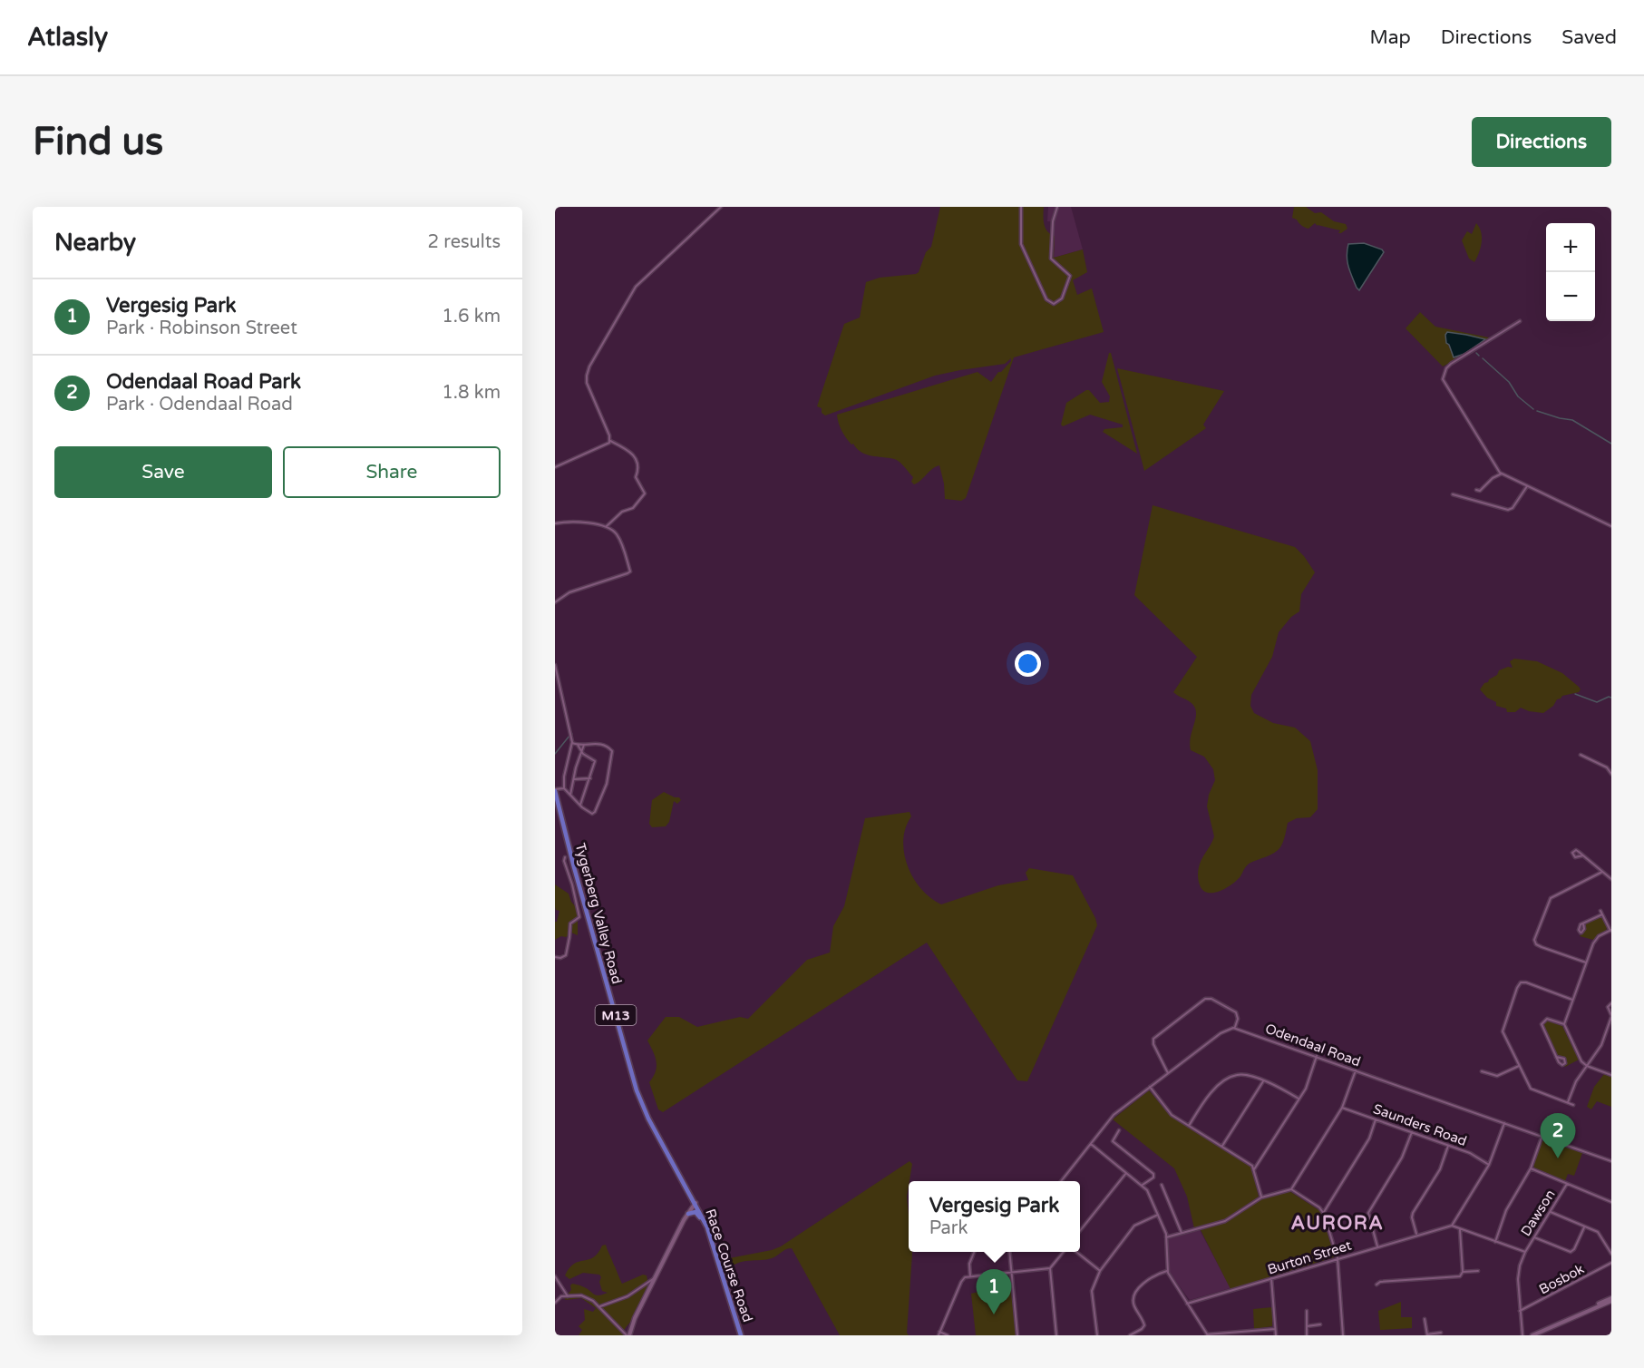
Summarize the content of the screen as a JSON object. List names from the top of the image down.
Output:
{
  "streets": {
    "main road": ["Tygerberg Valley Road", "M13", "Race Course Road"],
    "street": [
      "Odendaal Road",
      "Saunders Road",
      "Dawson",
      "Burton Street",
      "Bosbok"
    ]
  },
  "crossings": [
    ["Tygerberg Valley Road", "Race Course Road"],
    ["Dawson", "Bosbok"]
  ],
  "districts": ["AURORA"],
  "page": {
    "header": "Atlasly",
    "nav": ["Map", "Directions", "Saved"],
    "buttons": [
      "Directions",
      ["Save", "Share"]
    ],
    "title": "Find us",
    "heading": ["Nearby", "2 results"],
    "map_buttons": ["+", "−"],
    "list": [
      {
        "mark": "1",
        "name": "Vergesig Park",
        "note": "Park · Robinson Street",
        "value": "1.6 km"
      },
      {
        "mark": "2",
        "name": "Odendaal Road Park",
        "note": "Park · Odendaal Road",
        "value": "1.8 km"
      }
    ],
    "pins": ["2", "1"],
    "popup": ["Vergesig Park", "Park"]
  }
}
